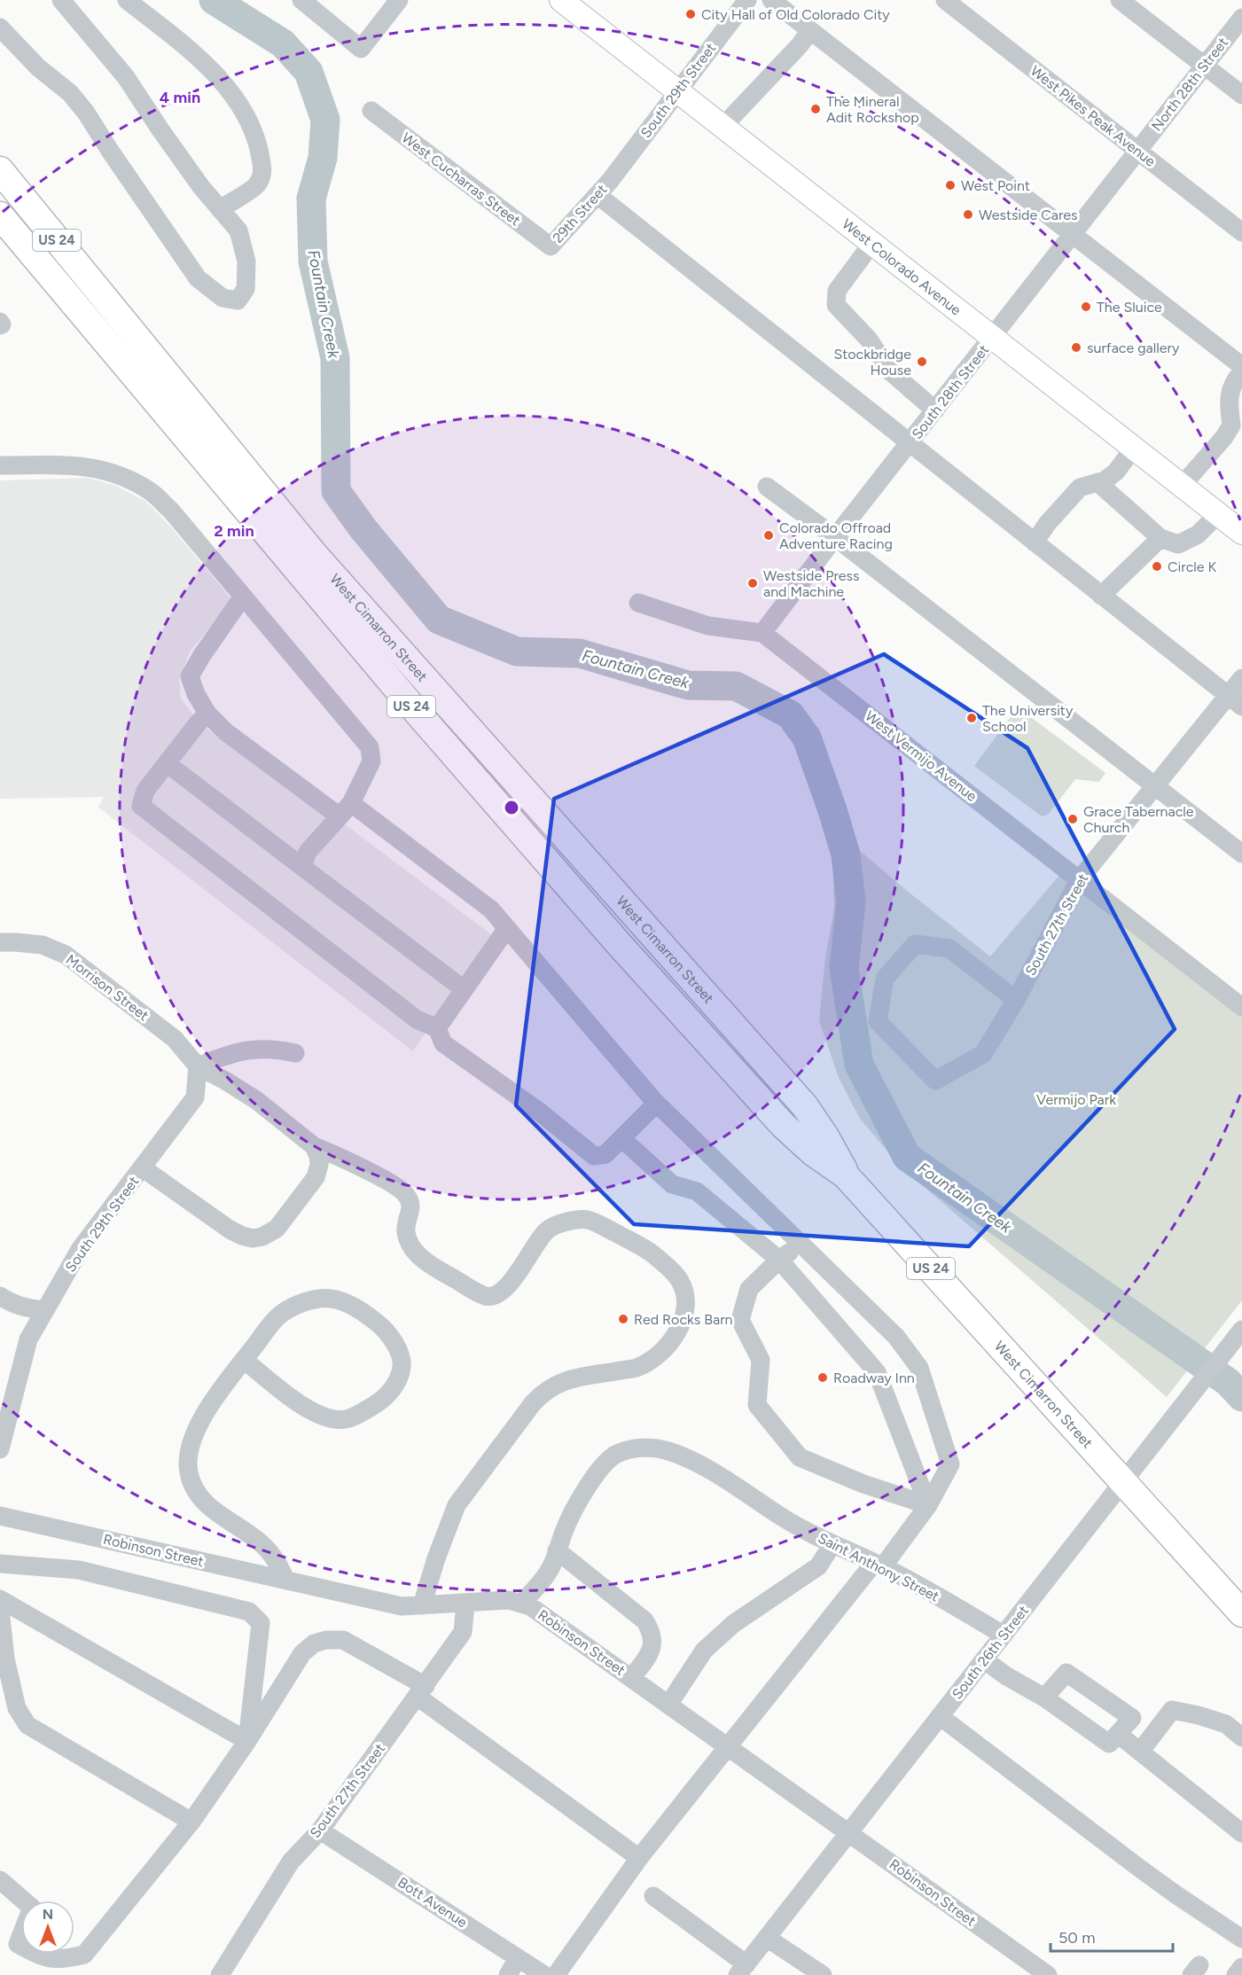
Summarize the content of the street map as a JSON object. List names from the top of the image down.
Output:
{
  "streets": {
    "highway": ["US 24", "West Cimarron Street"],
    "main road": ["West Colorado Avenue"],
    "street": [
      "North 28th Street",
      "South 29th Street",
      "West Pikes Peak Avenue",
      "West Cucharras Street",
      "29th Street",
      "South 28th Street",
      "West Vermijo Avenue",
      "South 27th Street",
      "Morrison Street",
      "Robinson Street",
      "Saint Anthony Street",
      "South 26th Street",
      "Bott Avenue"
    ]
  },
  "crossings": [
    ["North 28th Street", "West Pikes Peak Avenue"],
    ["North 28th Street", "South 28th Street"],
    ["South 29th Street", "29th Street"],
    ["South 29th Street", "West Colorado Avenue"],
    ["South 29th Street", "Morrison Street"],
    ["West Pikes Peak Avenue", "South 28th Street"],
    ["West Cucharras Street", "29th Street"],
    ["West Colorado Avenue", "South 28th Street"],
    ["South 28th Street", "West Vermijo Avenue"],
    ["West Cimarron Street", "South 26th Street"],
    ["West Vermijo Avenue", "South 27th Street"],
    ["South 27th Street", "Robinson Street"],
    ["South 27th Street", "Bott Avenue"],
    ["Robinson Street", "Saint Anthony Street"],
    ["Robinson Street", "South 26th Street"],
    ["Saint Anthony Street", "South 26th Street"]
  ],
  "water": ["Fountain Creek"],
  "parks": ["Vermijo Park"],
  "places": [
    "City Hall of Old Colorado City",
    "The Mineral Adit Rockshop",
    "West Point",
    "Westside Cares",
    "The Sluice",
    "surface gallery",
    "Stockbridge House",
    "Colorado Offroad Adventure Racing",
    "Circle K",
    "Westside Press and Machine",
    "The University School",
    "Grace Tabernacle Church",
    "Red Rocks Barn",
    "Roadway Inn"
  ],
  "scale_bar": "50 m",
  "north": "top",
  "rings": ["4 min", "2 min"]
}
